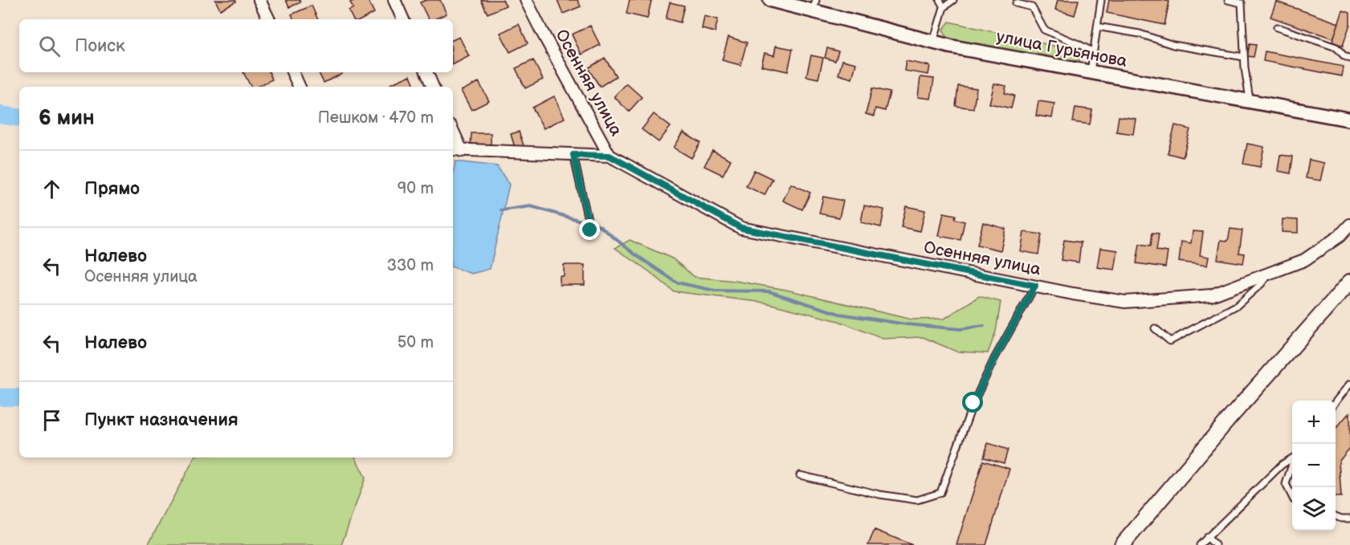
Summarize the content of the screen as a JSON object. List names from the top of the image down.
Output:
{
  "streets": {
    "street": ["улица Гурьянова", "Осенняя улица"]
  },
  "page": {
    "search": "Поиск",
    "heading": ["6 мин", "Пешком · 470 m"],
    "list": [
      ["Прямо", "90 m"],
      ["Налево", "Осенняя улица", "330 m"],
      ["Налево", "50 m"],
      "Пункт назначения"
    ],
    "map_buttons": ["+", "−"]
  }
}
